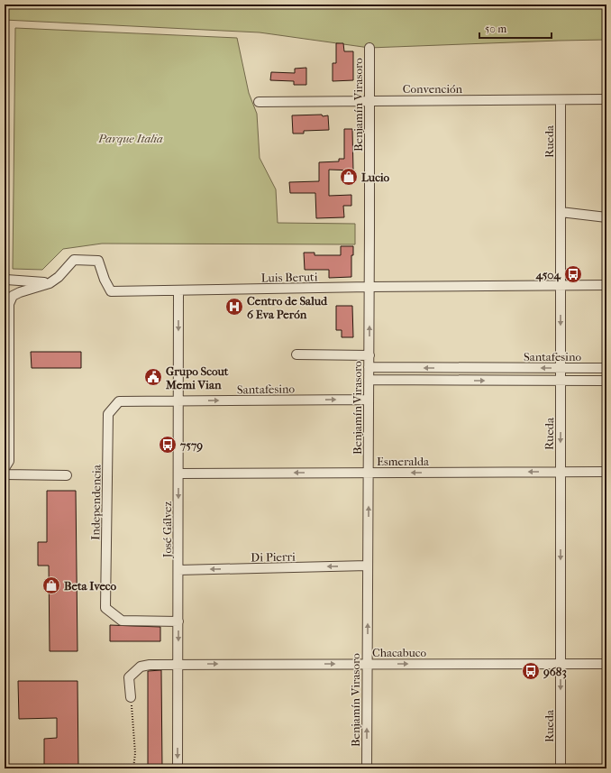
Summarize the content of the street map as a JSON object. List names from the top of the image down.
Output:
{
  "streets": {
    "street": [
      "Convención",
      "Benjamín Virasoro",
      "Rueda",
      "Luis Beruti",
      "Santafesino",
      "Esmeralda",
      "Independencia",
      "José Gálvez",
      "Di Pierri",
      "Chacabuco"
    ]
  },
  "crossings": [
    ["Convención", "Benjamín Virasoro"],
    ["Convención", "Rueda"],
    ["Benjamín Virasoro", "Luis Beruti"],
    ["Benjamín Virasoro", "Santafesino"],
    ["Benjamín Virasoro", "Esmeralda"],
    ["Benjamín Virasoro", "Di Pierri"],
    ["Benjamín Virasoro", "Chacabuco"],
    ["Rueda", "Luis Beruti"],
    ["Rueda", "Santafesino"],
    ["Rueda", "Esmeralda"],
    ["Rueda", "Chacabuco"],
    ["Luis Beruti", "José Gálvez"],
    ["Santafesino", "Independencia"],
    ["Santafesino", "José Gálvez"],
    ["Esmeralda", "José Gálvez"],
    ["Independencia", "José Gálvez"],
    ["José Gálvez", "Di Pierri"],
    ["José Gálvez", "Chacabuco"]
  ],
  "one_way": [
    "Benjamín Virasoro",
    "Rueda",
    "Esmeralda",
    "José Gálvez",
    "Di Pierri",
    "Chacabuco"
  ],
  "parks": ["Parque Italia"],
  "places": {
    "shop": ["Lucio", "Beta Iveco"],
    "bus stop": ["4504", "7579", "9683"],
    "hospital": ["Centro de Salud 6 Eva Perón"],
    "public building": ["Grupo Scout Memi Vian"]
  },
  "scale_bar": "50 m"
}
